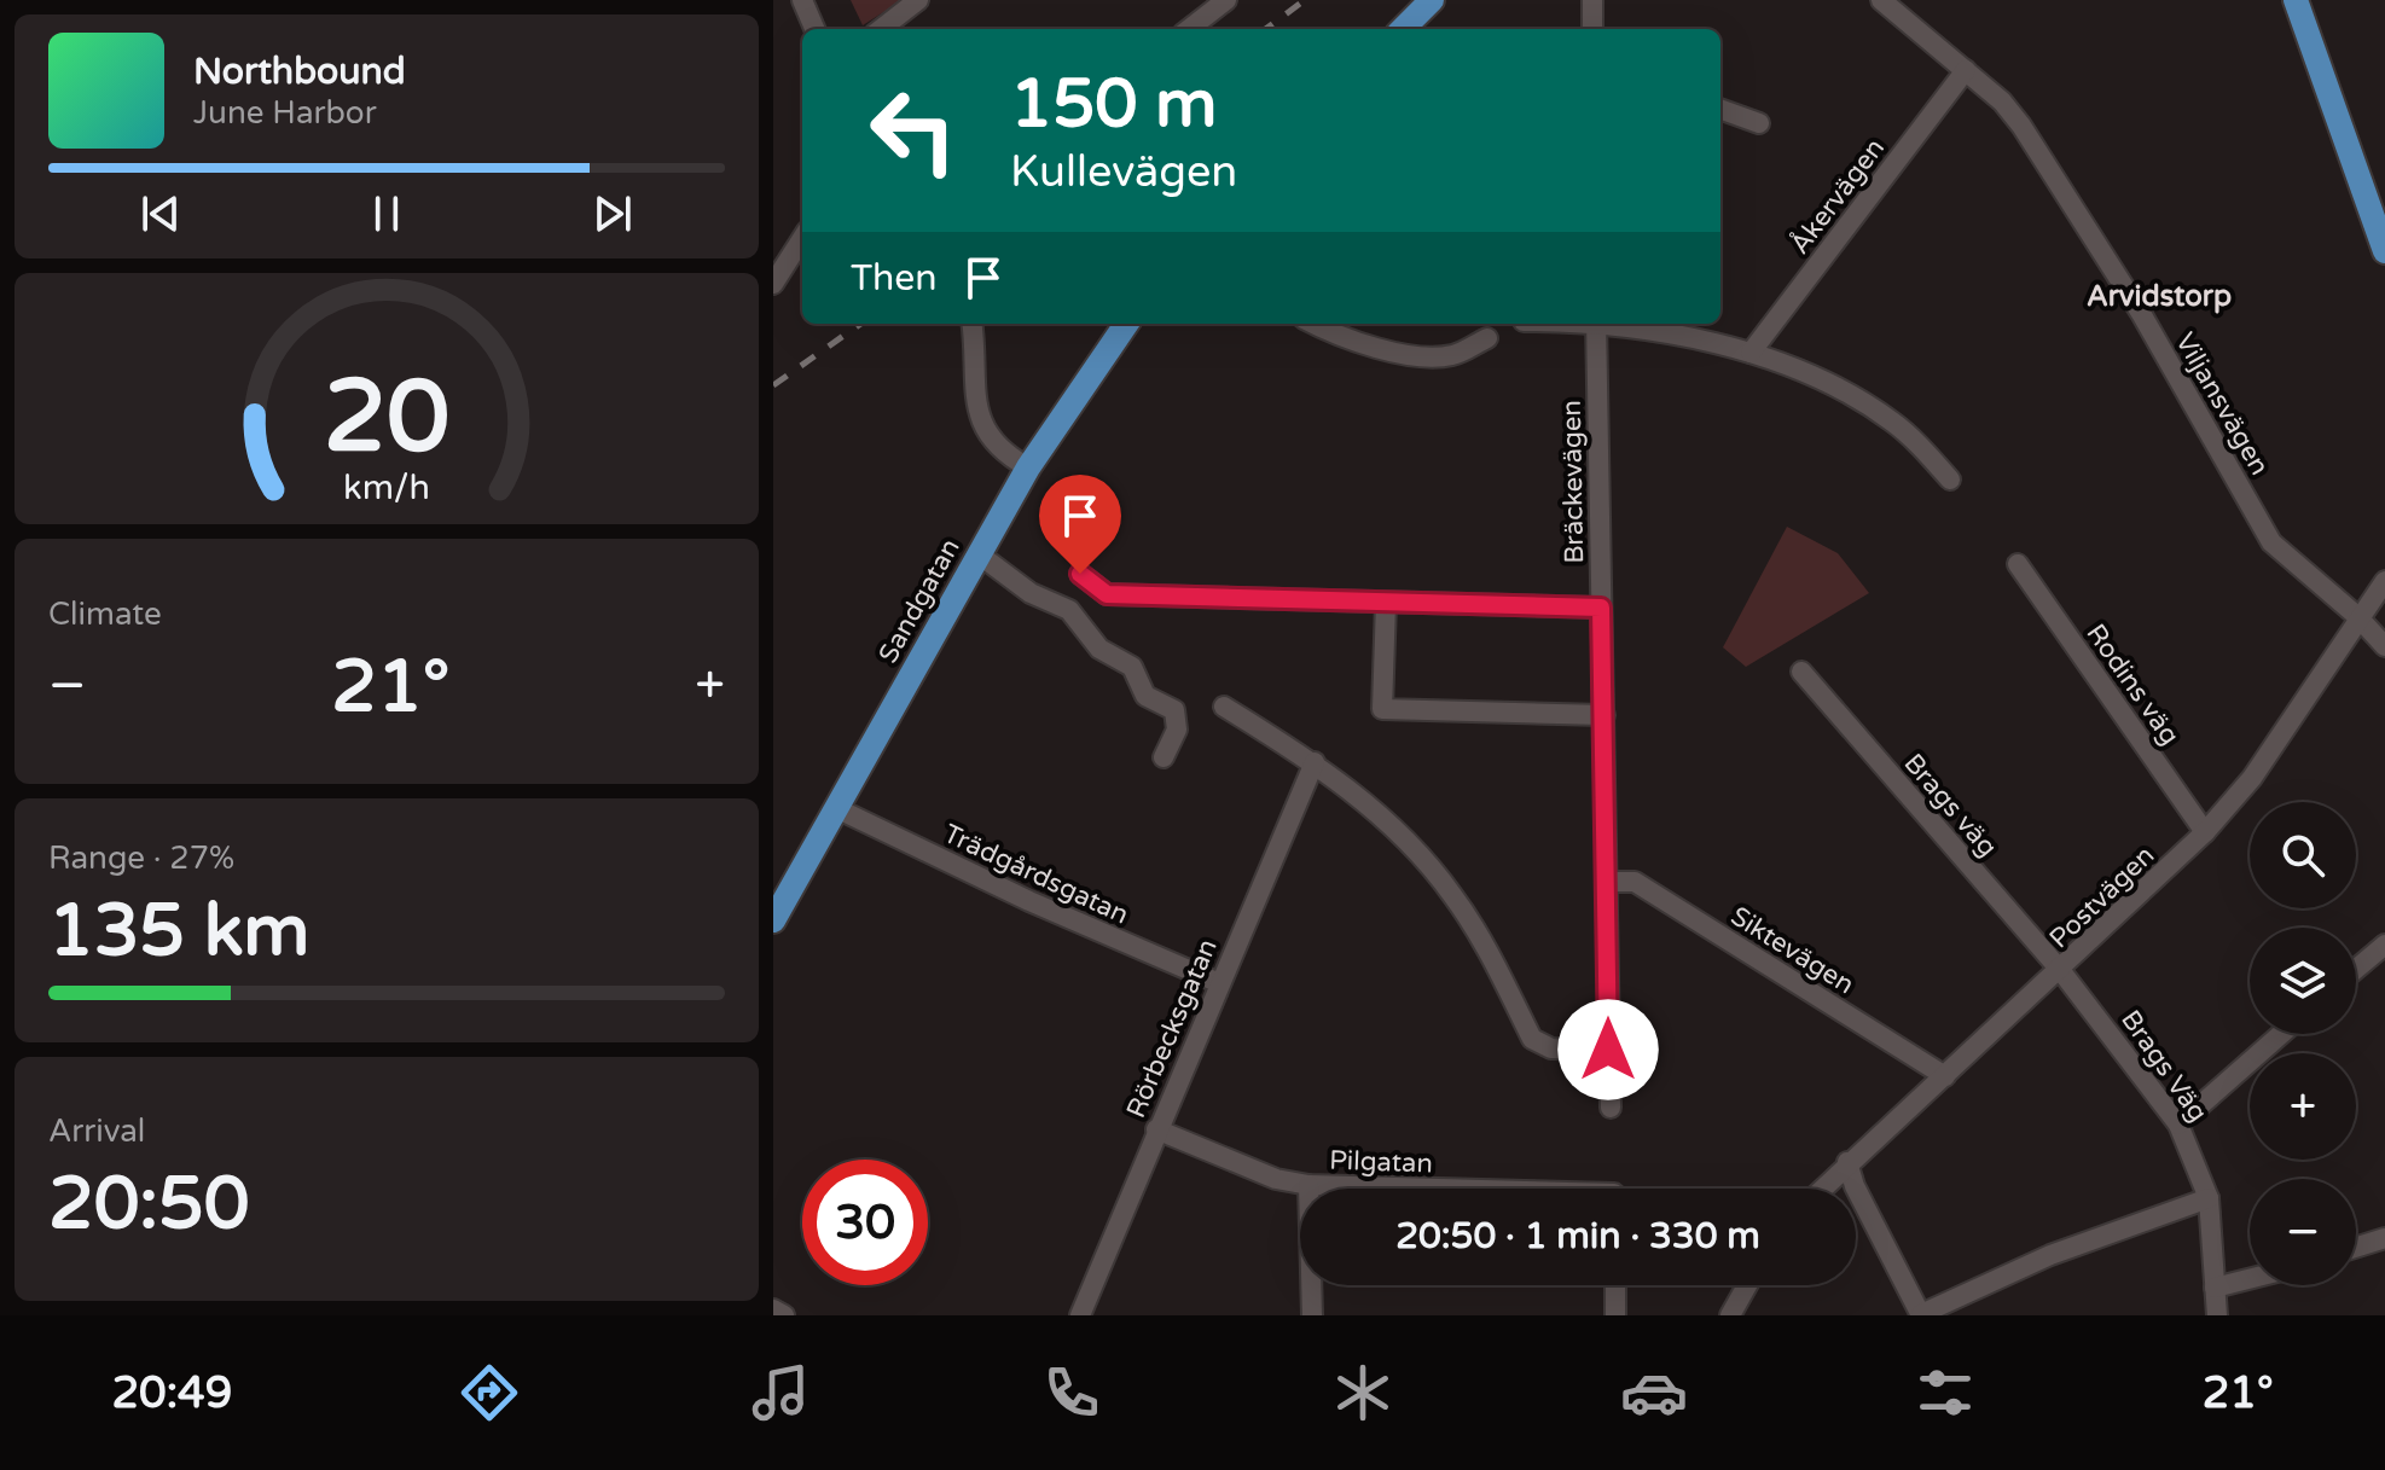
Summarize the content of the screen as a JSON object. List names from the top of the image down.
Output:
{
  "streets": {
    "main road": ["Sandgatan"],
    "street": [
      "Åkervägen",
      "Viljansvägen",
      "Bräckevägen",
      "Rodins väg",
      "Brags väg",
      "Trädgårdsgatan",
      "Postvägen",
      "Siktevägen",
      "Rörbecksgatan",
      "Brags Väg",
      "Pilgatan"
    ]
  },
  "crossings": [
    ["Åkervägen", "Viljansvägen"],
    ["Viljansvägen", "Postvägen"],
    ["Bräckevägen", "Siktevägen"],
    ["Sandgatan", "Trädgårdsgatan"],
    ["Rodins väg", "Postvägen"],
    ["Brags väg", "Postvägen"],
    ["Brags väg", "Brags Väg"],
    ["Trädgårdsgatan", "Rörbecksgatan"],
    ["Postvägen", "Siktevägen"],
    ["Postvägen", "Brags Väg"],
    ["Rörbecksgatan", "Pilgatan"]
  ],
  "districts": ["Arvidstorp"],
  "page": {
    "turn": ["150 m", "Kullevägen"],
    "song": ["Northbound", "June Harbor"],
    "then": "Then",
    "tile": [
      "Climate",
      ["Range · 27%", "135 km"],
      ["Arrival", "20:50"]
    ],
    "heat": ["−", "21°", "+"],
    "map_buttons": ["+", "−"],
    "limit": "30",
    "trip": "20:50 · 1 min · 330 m",
    "tabs": ["20:49", "21°"],
    "gauge": ["20", "km/h"]
  }
}
